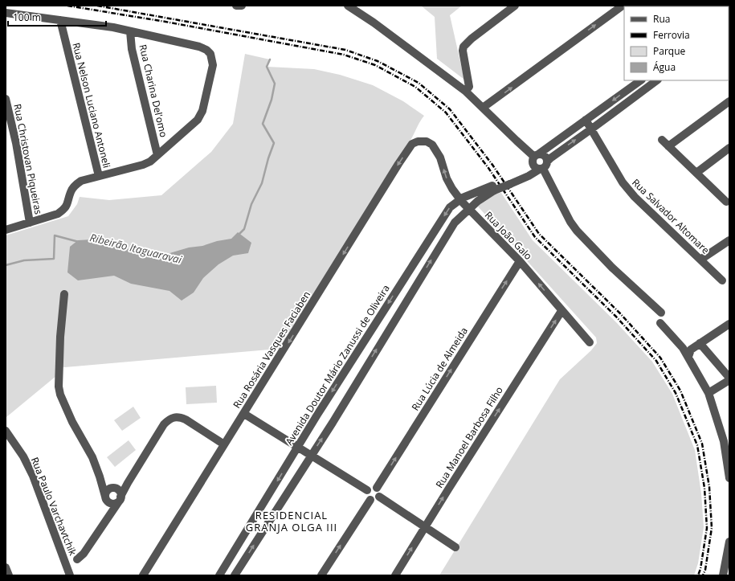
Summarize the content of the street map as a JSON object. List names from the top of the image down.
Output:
{
  "streets": {
    "street": [
      "Rua Charina Del'omo",
      "Rua Nelson Luciano Antoneli",
      "Rua Christovan Piqueiras",
      "Rua Salvador Altomare",
      "Rua João Galo",
      "Rua Rosária Vasques Faciaben",
      "Avenida Doutor Mário Zanussi de Oliveira",
      "Rua Lúcia de Almeida",
      "Rua Manoel Barbosa Filho",
      "Rua Paulo Varchavtchik"
    ]
  },
  "crossings": [
    ["Rua João Galo", "Rua Rosária Vasques Faciaben"],
    ["Rua João Galo", "Avenida Doutor Mário Zanussi de Oliveira"],
    ["Rua João Galo", "Rua Lúcia de Almeida"],
    ["Rua João Galo", "Rua Manoel Barbosa Filho"]
  ],
  "one_way": ["Rua Rosária Vasques Faciaben", "Rua Lúcia de Almeida", "Rua Manoel Barbosa Filho"],
  "districts": ["RESIDENCIAL GRANJA OLGA III"],
  "water": ["Ribeirão Itaguaravai"],
  "legend": [
    "Rua",
    "Ferrovia",
    "Parque",
    "Água"
  ],
  "scale_bar": "100 m"
}
